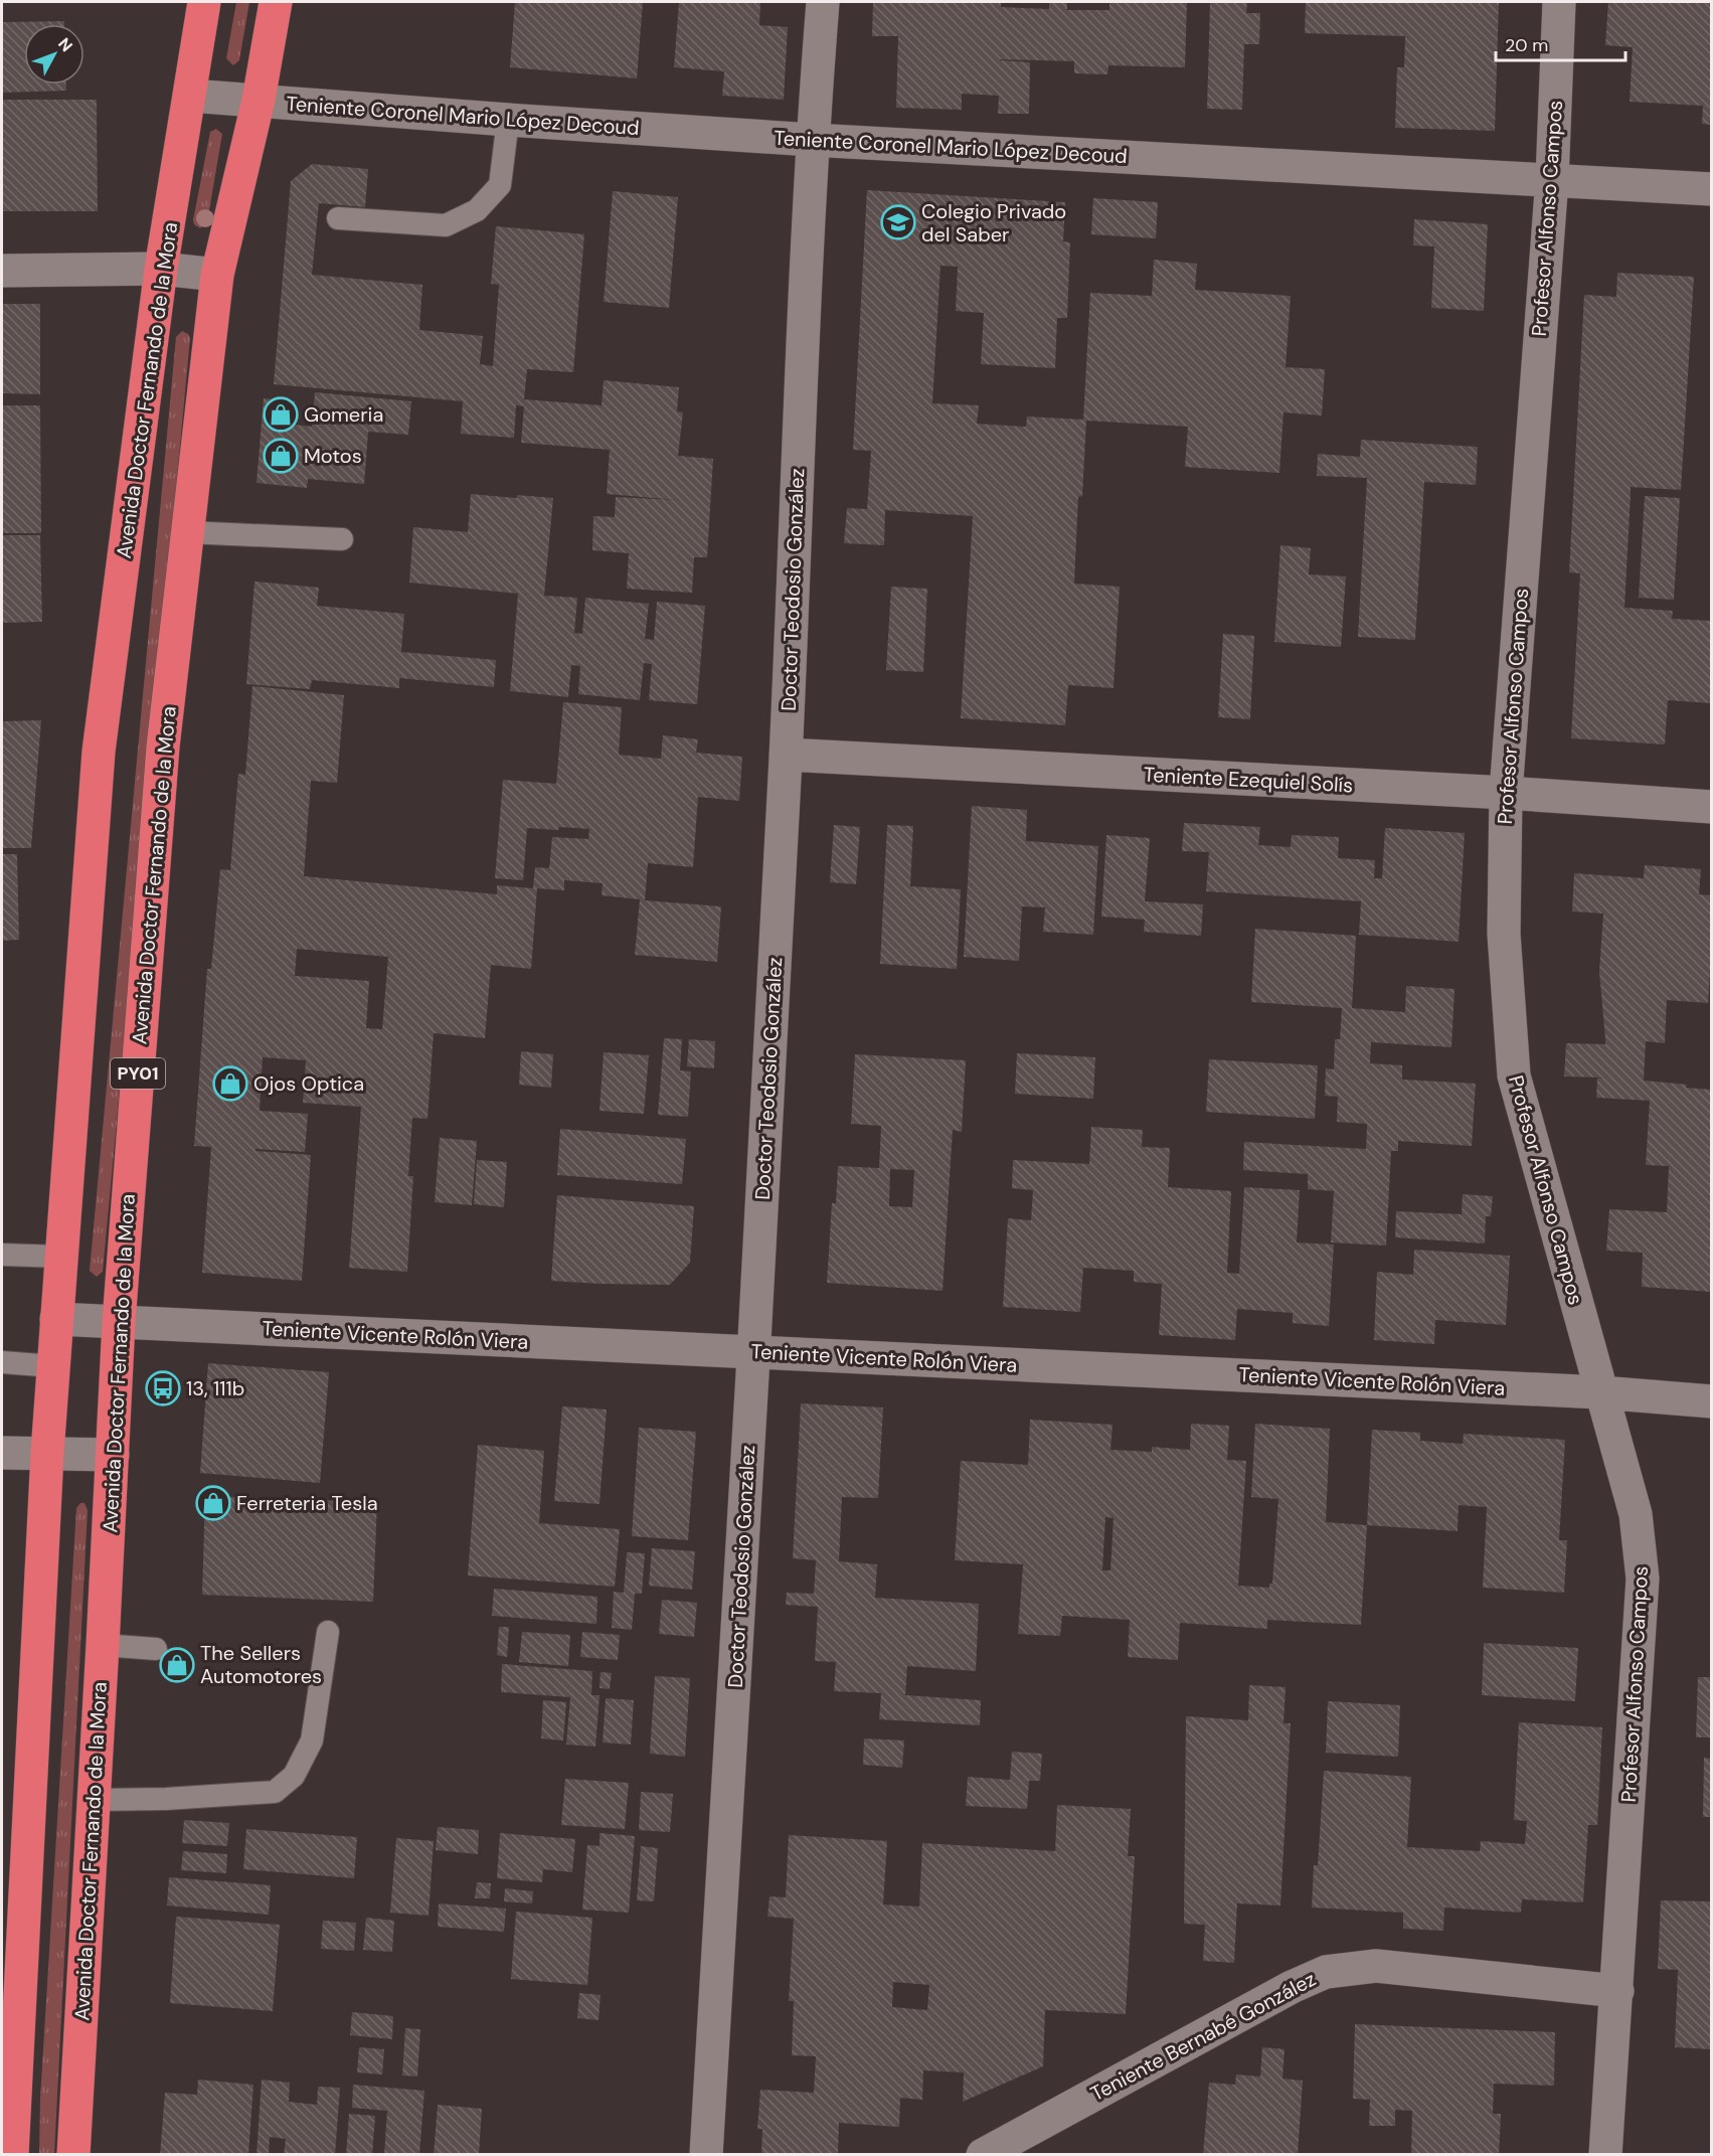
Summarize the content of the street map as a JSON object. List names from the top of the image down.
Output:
{
  "streets": {
    "highway": ["Avenida Doctor Fernando de la Mora", "PY01"],
    "street": [
      "Teniente Coronel Mario López Decoud",
      "Profesor Alfonso Campos",
      "Doctor Teodosio González",
      "Teniente Ezequiel Solís",
      "Teniente Vicente Rolón Viera",
      "Teniente Bernabé González"
    ]
  },
  "crossings": [
    ["Teniente Coronel Mario López Decoud", "Profesor Alfonso Campos"],
    ["Teniente Coronel Mario López Decoud", "Avenida Doctor Fernando de la Mora"],
    ["Teniente Coronel Mario López Decoud", "Doctor Teodosio González"],
    ["Profesor Alfonso Campos", "Teniente Ezequiel Solís"],
    ["Profesor Alfonso Campos", "Teniente Vicente Rolón Viera"],
    ["Profesor Alfonso Campos", "Teniente Bernabé González"],
    ["Avenida Doctor Fernando de la Mora", "Teniente Vicente Rolón Viera"],
    ["Doctor Teodosio González", "Teniente Ezequiel Solís"],
    ["Doctor Teodosio González", "Teniente Vicente Rolón Viera"]
  ],
  "places": {
    "school or university": ["Colegio Privado del Saber"],
    "shop": [
      "Gomeria",
      "Motos",
      "Ojos Optica",
      "Ferreteria Tesla",
      "The Sellers Automotores"
    ],
    "bus stop": ["13, 111b"]
  },
  "scale_bar": "20 m",
  "north": "top right"
}
